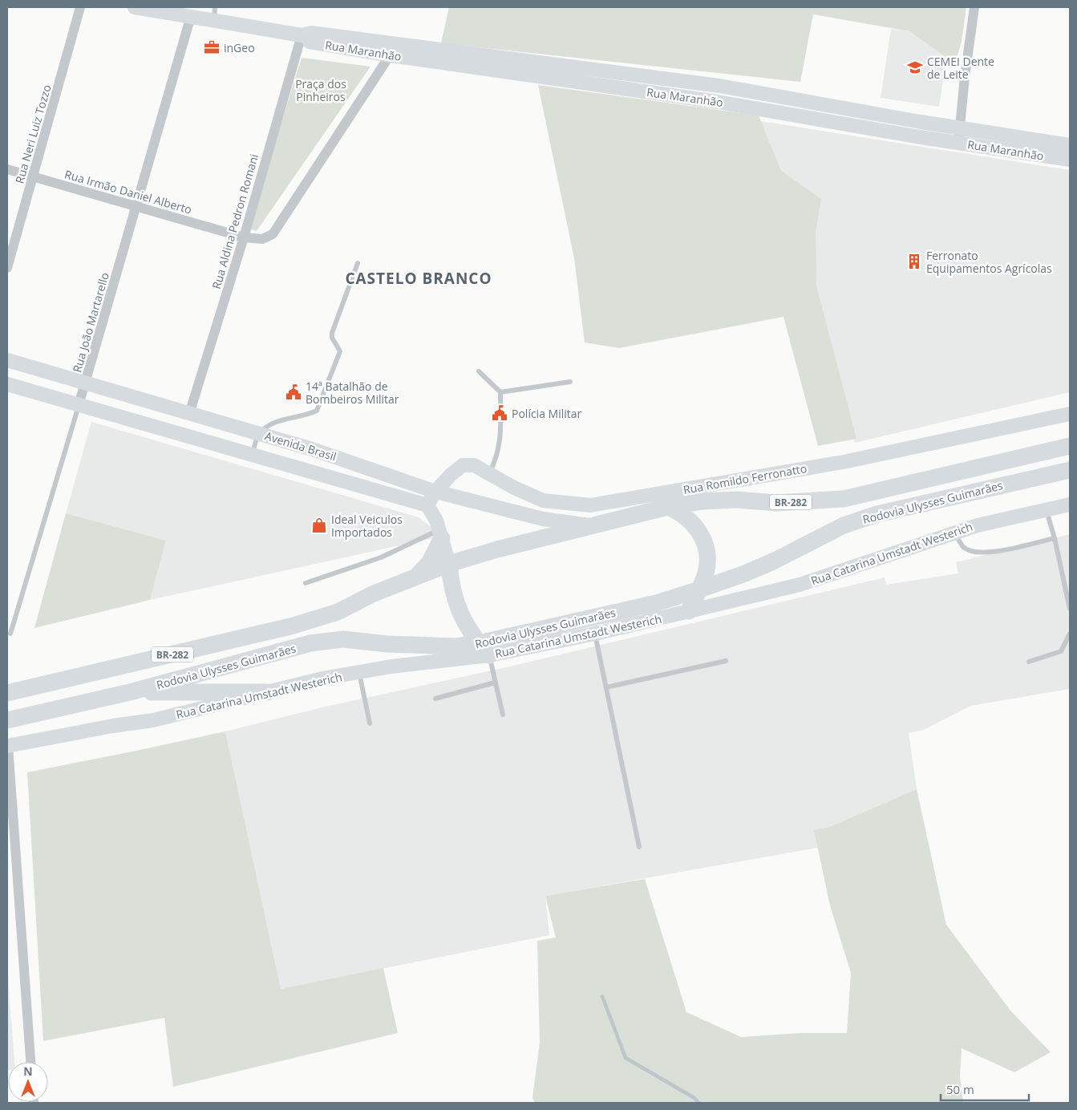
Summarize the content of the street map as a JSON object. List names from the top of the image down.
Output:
{
  "streets": {
    "highway": ["BR-282", "Rodovia Ulysses Guimarães"],
    "street": [
      "Rua Maranhão",
      "Rua Neri Luiz Tozzo",
      "Rua Irmão Daniel Alberto",
      "Rua Aldina Pedron Romani",
      "Rua João Martarello",
      "Avenida Brasil",
      "Rua Romildo Ferronatto",
      "Rua Catarina Umstadt Westerich"
    ]
  },
  "crossings": [
    ["Rua Maranhão", "Rua Irmão Daniel Alberto"],
    ["Rua Maranhão", "Rua Aldina Pedron Romani"],
    ["Rua Maranhão", "Rua João Martarello"],
    ["Rua Neri Luiz Tozzo", "Rua Irmão Daniel Alberto"],
    ["Rua Irmão Daniel Alberto", "Rua Aldina Pedron Romani"],
    ["Rua Irmão Daniel Alberto", "Rua João Martarello"],
    ["Rua Aldina Pedron Romani", "Avenida Brasil"],
    ["Rua João Martarello", "Avenida Brasil"],
    ["Avenida Brasil", "Rua Romildo Ferronatto"],
    ["Avenida Brasil", "Rodovia Ulysses Guimarães"],
    ["Rodovia Ulysses Guimarães", "Rua Catarina Umstadt Westerich"]
  ],
  "districts": ["CASTELO BRANCO"],
  "parks": ["Praça dos Pinheiros"],
  "places": {
    "office": ["inGeo"],
    "school or university": ["CEMEI Dente de Leite"],
    "building": ["Ferronato Equipamentos Agrícolas"],
    "public building": ["14ª Batalhão de Bombeiros Militar", "Polícia Militar"],
    "shop": ["Ideal Veiculos Importados"]
  },
  "scale_bar": "50 m",
  "north": "top"
}
